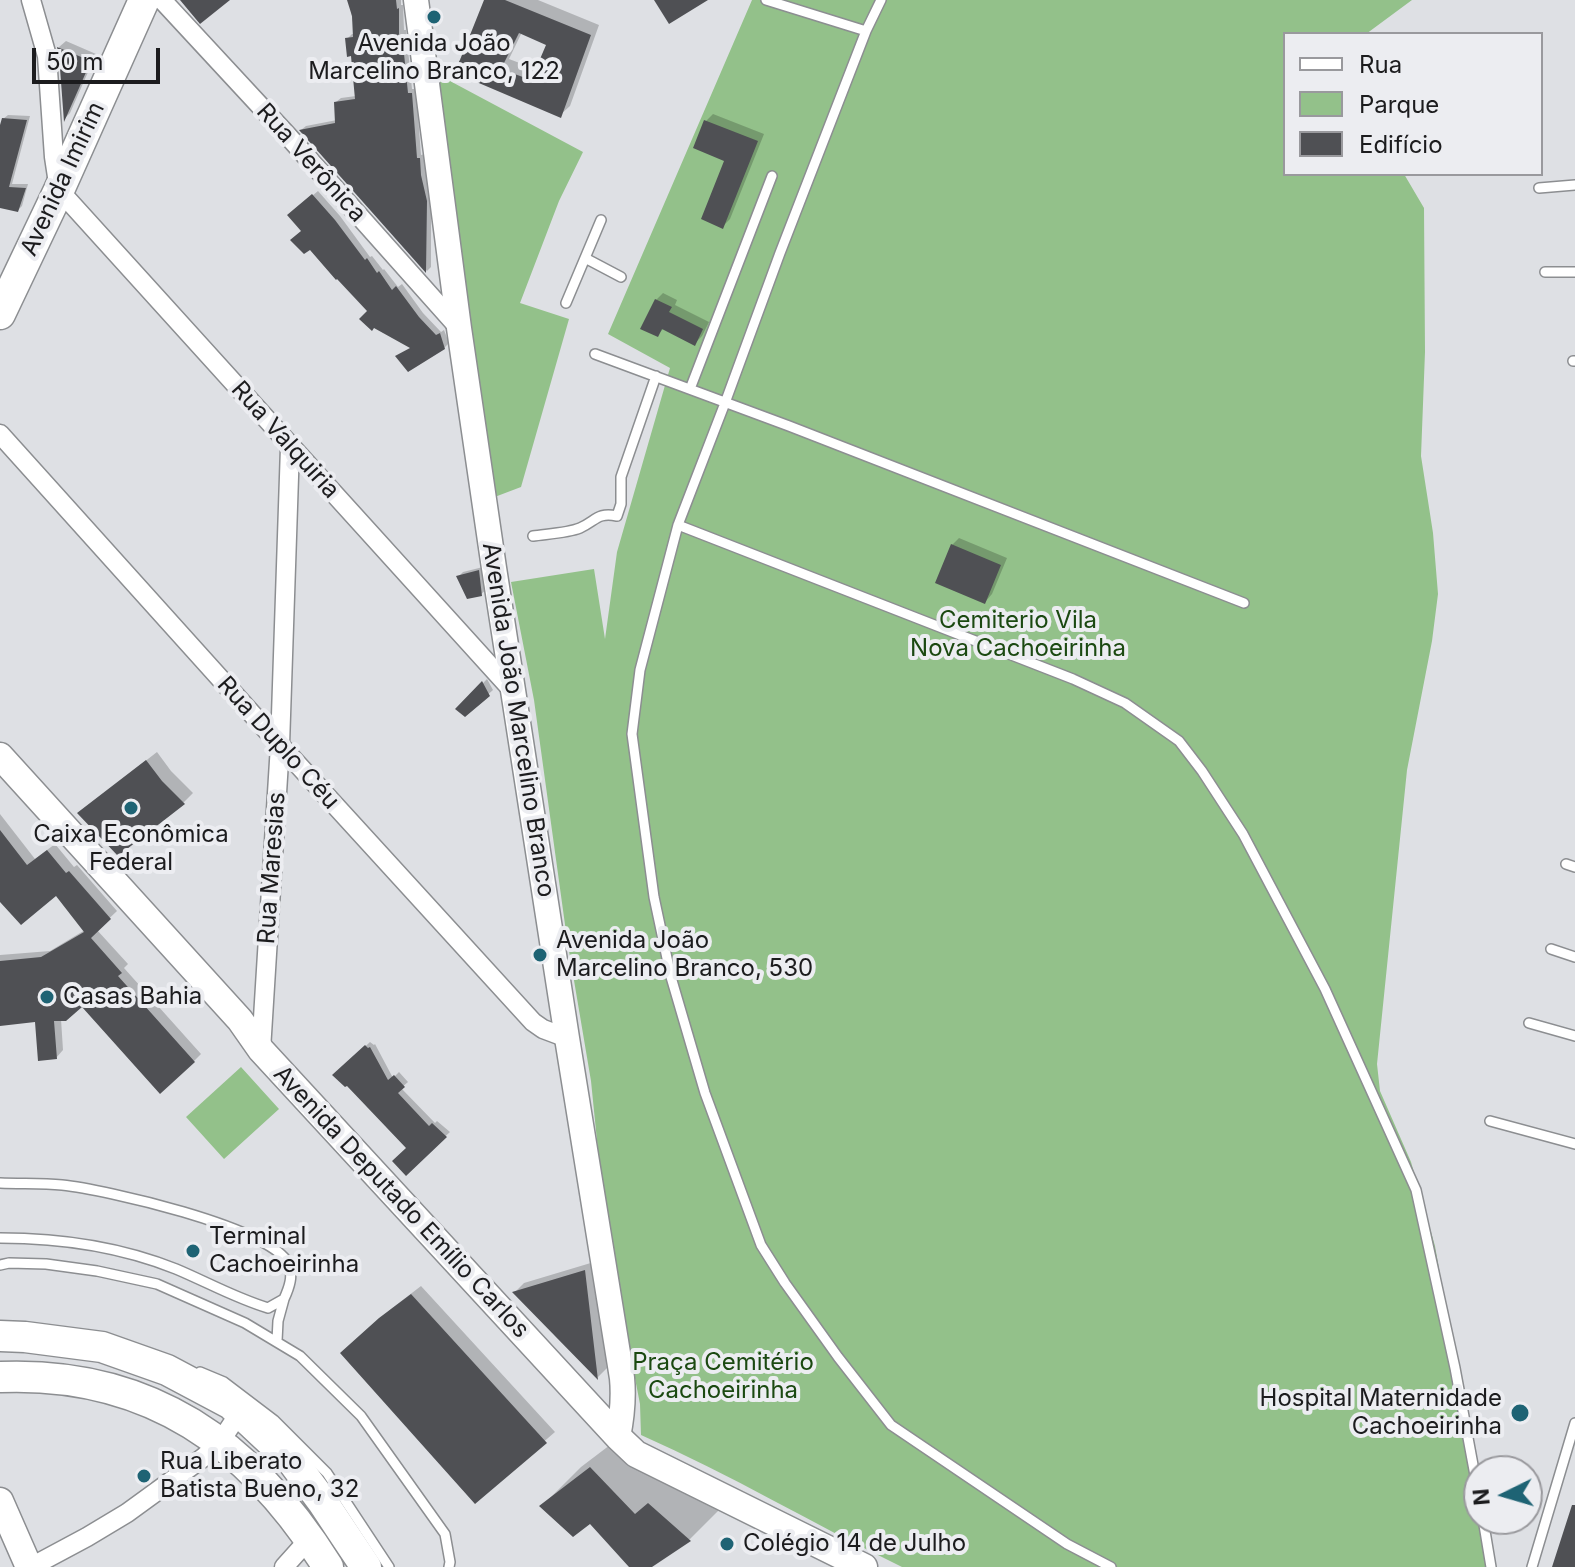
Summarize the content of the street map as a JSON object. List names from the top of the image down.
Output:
{
  "streets": {
    "main road": ["Avenida Imirim", "Avenida Deputado Emílio Carlos"],
    "street": [
      "Rua Verônica",
      "Rua Valquiria",
      "Avenida João Marcelino Branco",
      "Rua Duplo Céu",
      "Rua Maresias"
    ]
  },
  "crossings": [
    ["Rua Verônica", "Avenida João Marcelino Branco"],
    ["Avenida Imirim", "Rua Valquiria"],
    ["Rua Valquiria", "Avenida João Marcelino Branco"],
    ["Rua Valquiria", "Rua Maresias"],
    ["Avenida João Marcelino Branco", "Rua Duplo Céu"],
    ["Avenida João Marcelino Branco", "Avenida Deputado Emílio Carlos"],
    ["Rua Duplo Céu", "Rua Maresias"],
    ["Rua Maresias", "Avenida Deputado Emílio Carlos"]
  ],
  "parks": ["Cemiterio Vila Nova Cachoeirinha", "Praça Cemitério Cachoeirinha"],
  "places": [
    "Avenida João Marcelino Branco, 122",
    "Caixa Econômica Federal",
    "Avenida João Marcelino Branco, 530",
    "Casas Bahia",
    "Terminal Cachoeirinha",
    "Hospital Maternidade Cachoeirinha",
    "Rua Liberato Batista Bueno, 32",
    "Colégio 14 de Julho"
  ],
  "legend": ["Rua", "Parque", "Edifício"],
  "scale_bar": "50 m",
  "north": "left"
}
